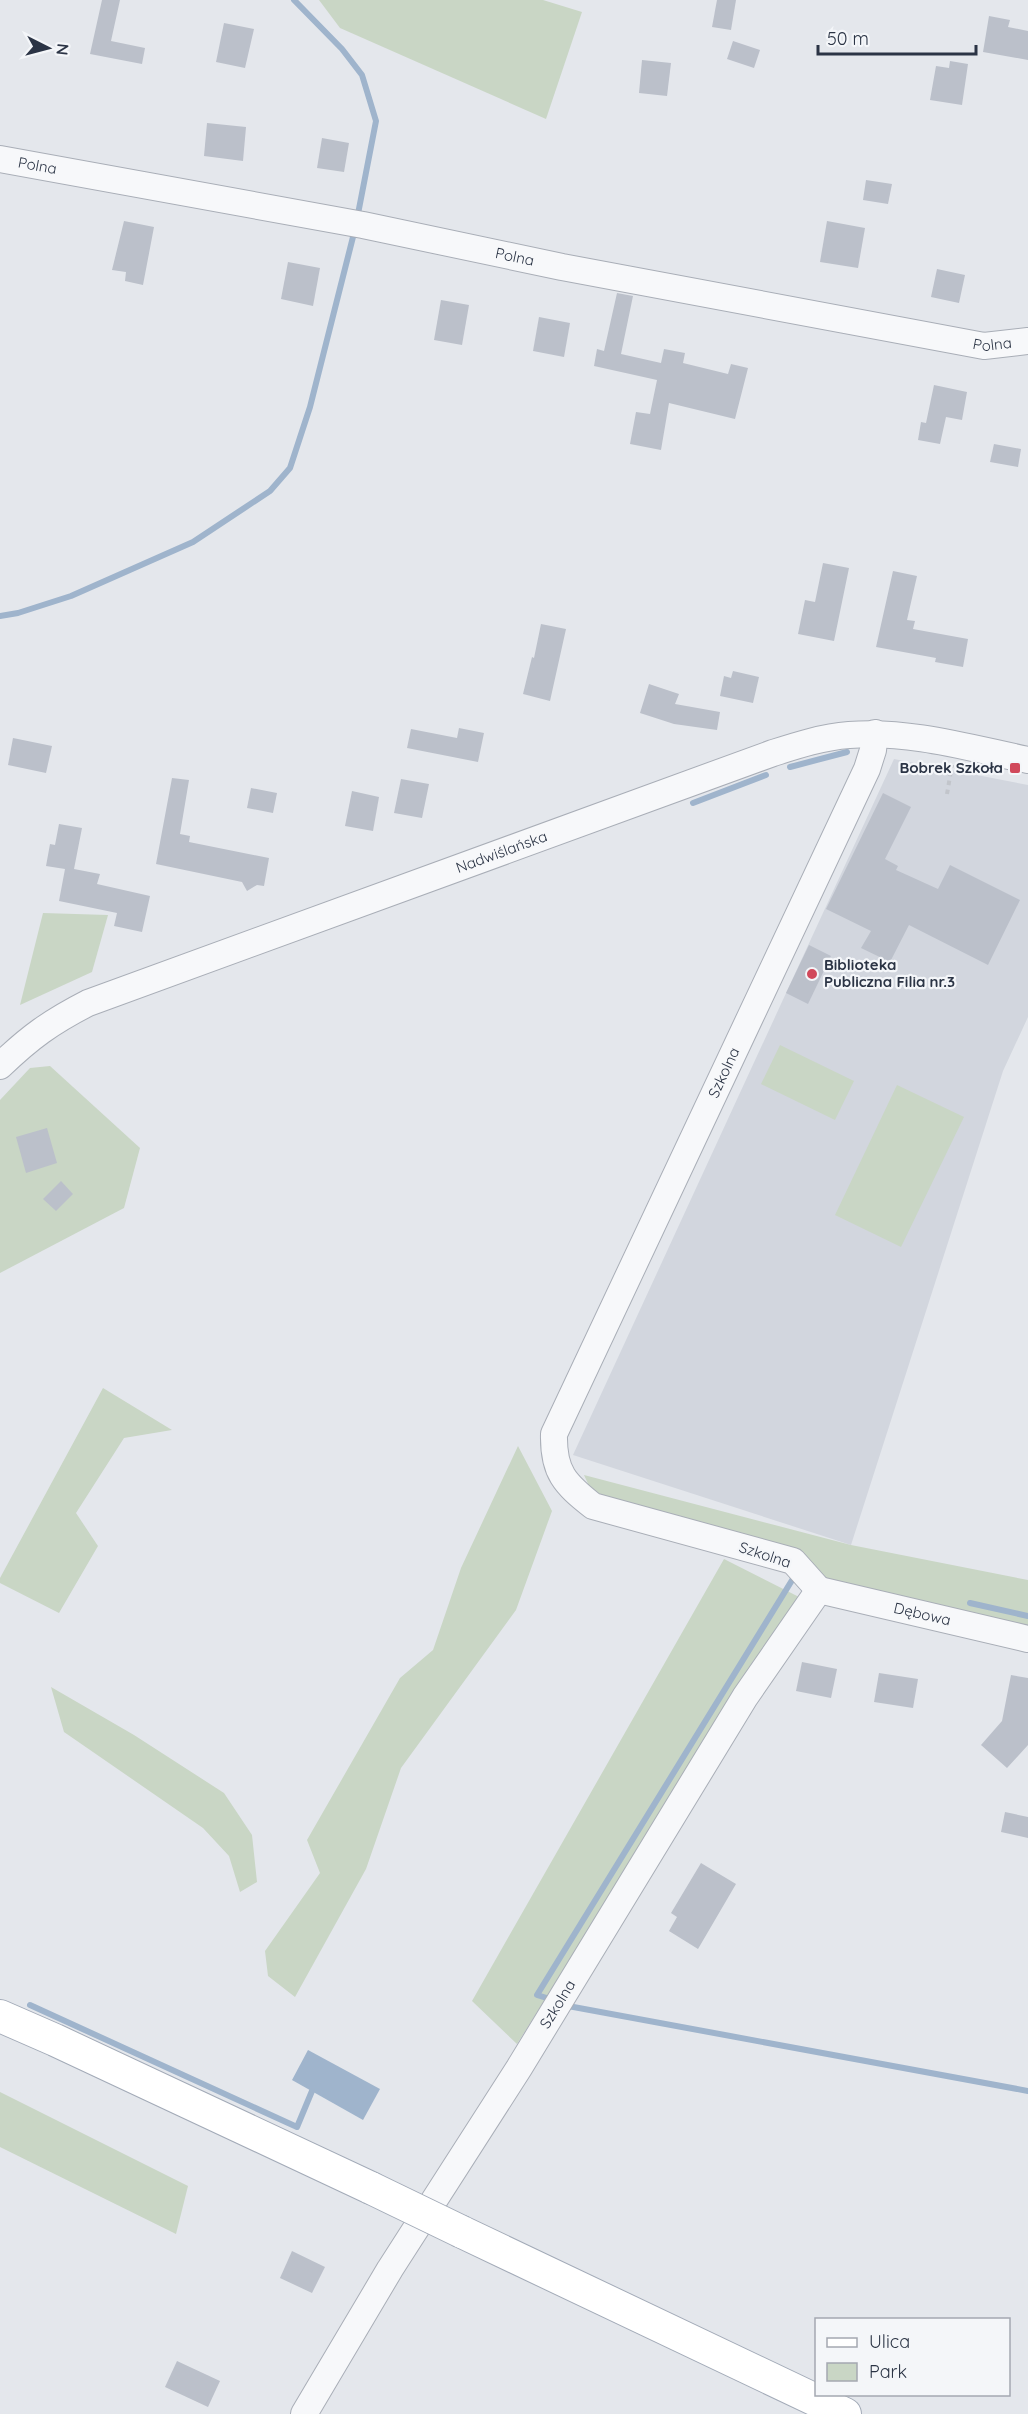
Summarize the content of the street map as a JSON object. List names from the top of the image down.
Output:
{
  "streets": {
    "street": [
      "Polna",
      "Nadwiślańska",
      "Szkolna",
      "Dębowa"
    ]
  },
  "crossings": [
    ["Nadwiślańska", "Szkolna"],
    ["Szkolna", "Dębowa"]
  ],
  "places": {
    "transit": ["Bobrek Szkoła"],
    "other": ["Biblioteka Publiczna Filia nr.3"]
  },
  "legend": ["Ulica", "Park"],
  "scale_bar": "50 m",
  "north": "right"
}
